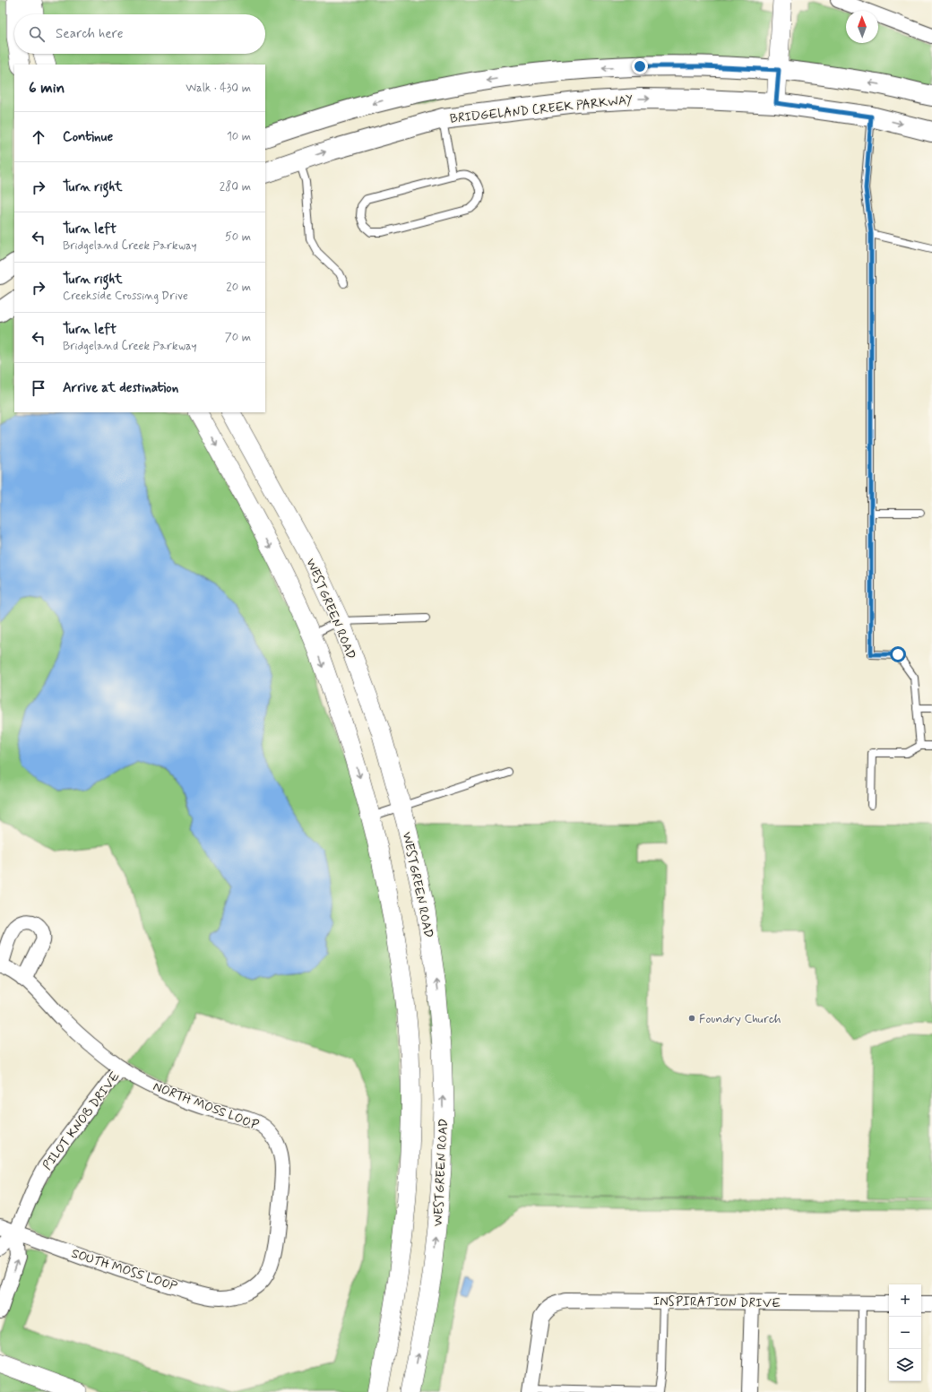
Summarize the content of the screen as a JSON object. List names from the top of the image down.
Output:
{
  "streets": {
    "main road": ["BRIDGELAND CREEK PARKWAY"],
    "street": [
      "WESTGREEN ROAD",
      "NORTH MOSS LOOP",
      "PILOT KNOB DRIVE",
      "SOUTH MOSS LOOP",
      "INSPIRATION DRIVE"
    ]
  },
  "crossings": [
    ["NORTH MOSS LOOP", "PILOT KNOB DRIVE"],
    ["NORTH MOSS LOOP", "SOUTH MOSS LOOP"],
    ["PILOT KNOB DRIVE", "SOUTH MOSS LOOP"]
  ],
  "places": ["Foundry Church"],
  "north": "top",
  "page": {
    "search": "Search here",
    "heading": ["6 min", "Walk · 430 m"],
    "list": [
      ["Continue", "10 m"],
      ["Turn right", "280 m"],
      ["Turn left", "Bridgeland Creek Parkway", "50 m"],
      ["Turn right", "Creekside Crossing Drive", "20 m"],
      ["Turn left", "Bridgeland Creek Parkway", "70 m"],
      "Arrive at destination"
    ],
    "map_buttons": ["+", "−"]
  }
}
